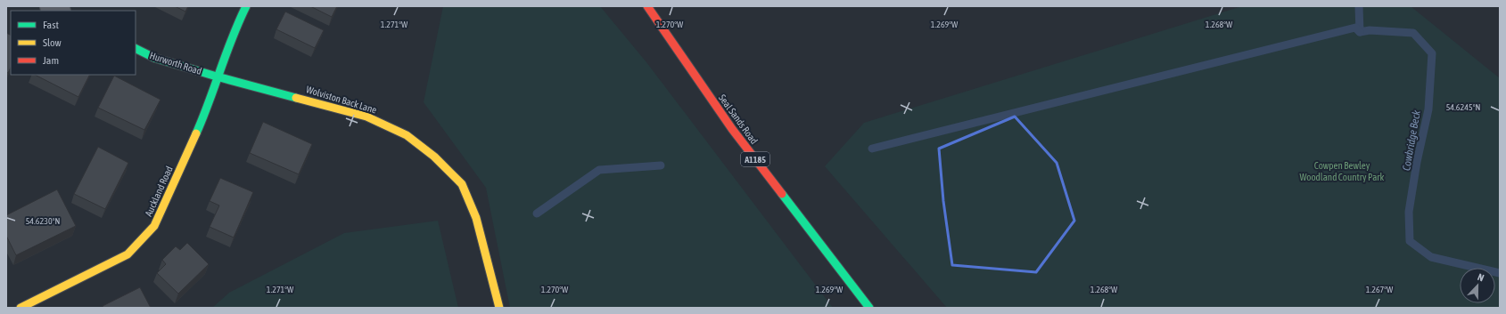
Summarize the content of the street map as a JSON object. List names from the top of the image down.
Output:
{
  "streets": {
    "street": [
      "Hurworth Road",
      "Wolviston Back Lane",
      "Seal Sands Road",
      "A1185",
      "Auckland Road"
    ]
  },
  "crossings": [
    ["Hurworth Road", "Wolviston Back Lane"],
    ["Hurworth Road", "Auckland Road"],
    ["Wolviston Back Lane", "Auckland Road"]
  ],
  "water": ["Cowbridge Beck"],
  "parks": ["Cowpen Bewley Woodland Country Park"],
  "legend": ["Fast", "Slow", "Jam"],
  "north": "top",
  "coordinates": [
    "1.271°W",
    "1.270°W",
    "1.268°W",
    "1.269°W",
    "54.6245°N",
    "54.6230°N",
    "1.267°W"
  ]
}
